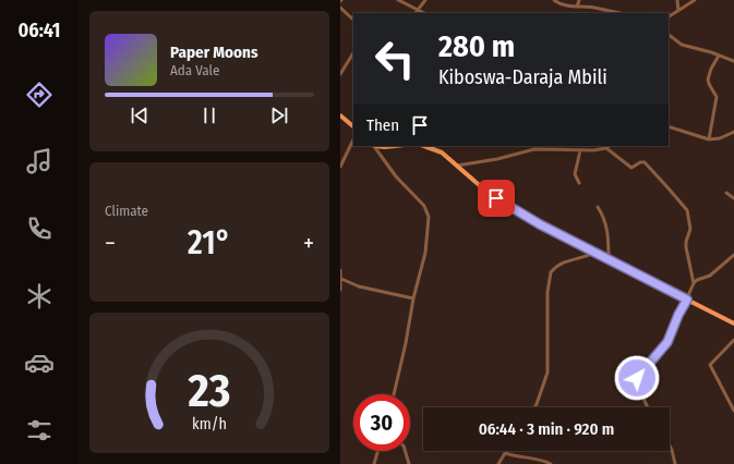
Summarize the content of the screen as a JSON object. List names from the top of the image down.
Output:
{
  "page": {
    "tabs": "06:41",
    "turn": ["280 m", "Kiboswa-Daraja Mbili"],
    "song": ["Paper Moons", "Ada Vale"],
    "then": "Then",
    "tile": "Climate",
    "heat": ["−", "21°", "+"],
    "limit": "30",
    "trip": "06:44 · 3 min · 920 m",
    "gauge": ["23", "km/h"]
  }
}
